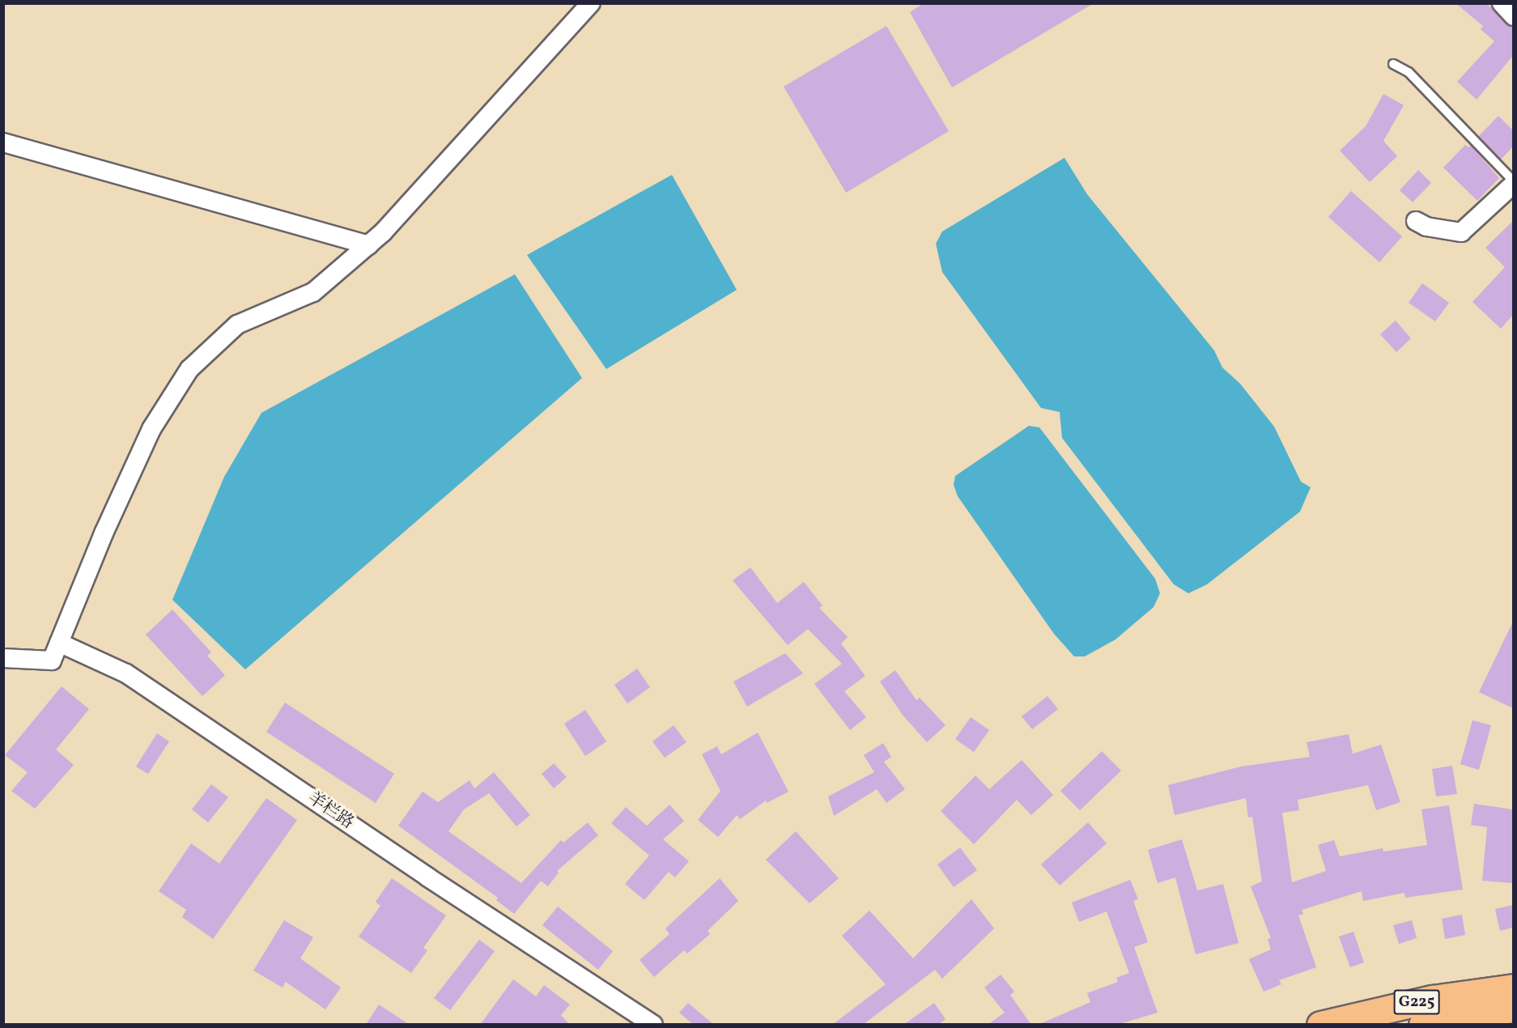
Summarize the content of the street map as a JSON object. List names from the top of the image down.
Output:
{
  "streets": {
    "highway": ["G225"],
    "street": ["羊栏路"]
  }
}
